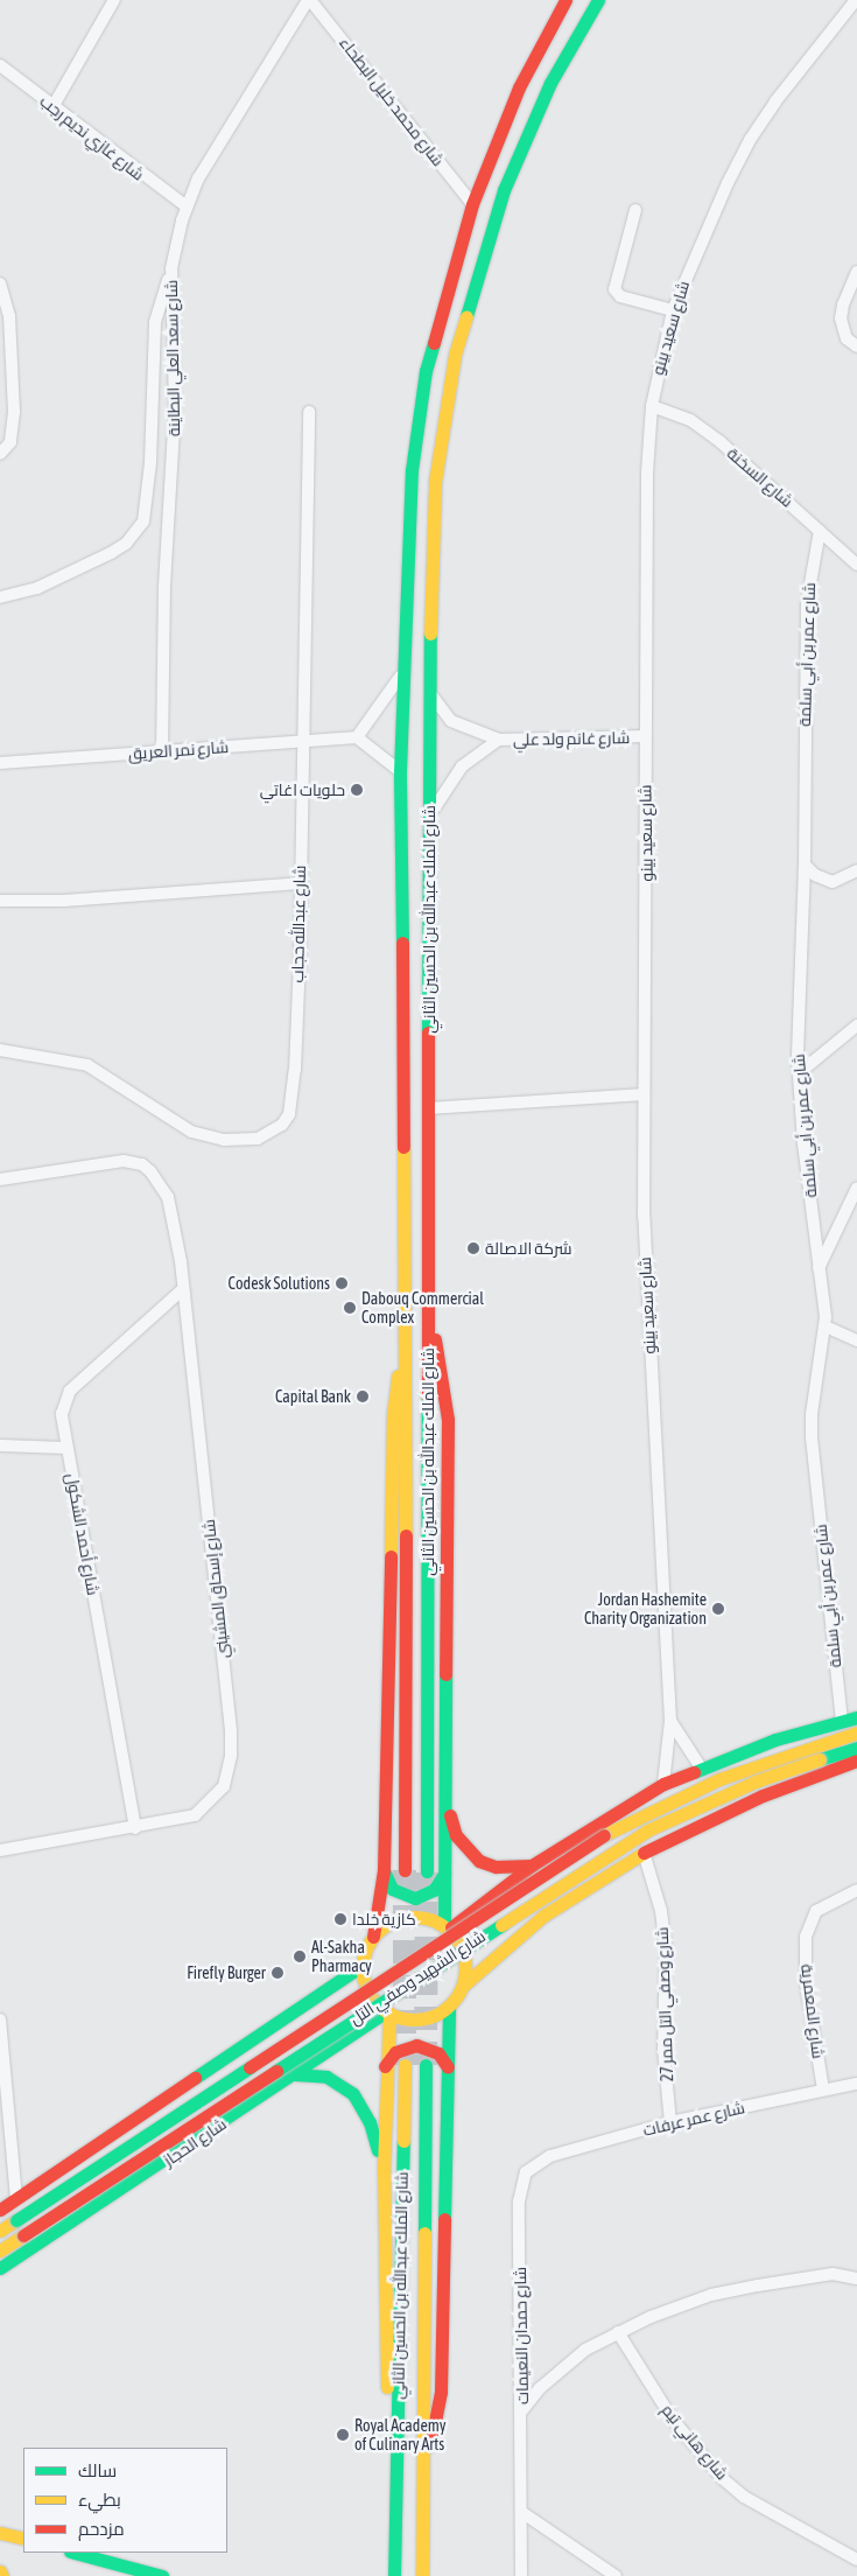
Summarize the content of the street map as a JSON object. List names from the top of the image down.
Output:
{
  "streets": {
    "main road": ["شارع الملك عبدالله بن الحسين الثاني", "شارع الشهيد وصفي التل", "شارع الحجاز"],
    "street": [
      "شارع محمد خليل البطحاء",
      "شارع غازي نديم رجب",
      "شارع سعيد بينو",
      "شارع سعد العلي البطاينة",
      "شارع السخنة",
      "شارع عمر بن أبي سلمة",
      "شارع غانم ولد علي",
      "شارع نمر العريق",
      "شارع عبدالله حجاب",
      "شارع أحمد الشكول",
      "شارع إسحاق المشيني",
      "شارع وصفي التل ممر 27",
      "شارع المعمرية",
      "شارع عمر عرفات",
      "شارع حمدان النعيمات",
      "شارع هاني تيم"
    ]
  },
  "crossings": [
    ["شارع محمد خليل البطحاء", "شارع سعد العلي البطاينة"],
    ["شارع محمد خليل البطحاء", "شارع الملك عبدالله بن الحسين الثاني"],
    ["شارع غازي نديم رجب", "شارع سعد العلي البطاينة"],
    ["شارع سعيد بينو", "شارع السخنة"],
    ["شارع سعيد بينو", "شارع غانم ولد علي"],
    ["شارع سعد العلي البطاينة", "شارع نمر العريق"],
    ["شارع السخنة", "شارع عمر بن أبي سلمة"],
    ["شارع غانم ولد علي", "شارع الملك عبدالله بن الحسين الثاني"],
    ["شارع نمر العريق", "شارع عبدالله حجاب"],
    ["شارع أحمد الشكول", "شارع إسحاق المشيني"],
    ["شارع وصفي التل ممر 27", "شارع عمر عرفات"],
    ["شارع المعمرية", "شارع عمر عرفات"],
    ["شارع عمر عرفات", "شارع حمدان النعيمات"]
  ],
  "places": [
    "حلويات اغاتي",
    "شركة الاصالة",
    "Codesk Solutions",
    "Dabouq Commercial Complex",
    "Capital Bank",
    "Jordan Hashemite Charity Organization",
    "كازية خلدا",
    "Al-Sakha Pharmacy",
    "Firefly Burger",
    "Royal Academy of Culinary Arts"
  ],
  "legend": ["سالك", "بطيء", "مزدحم"]
}
